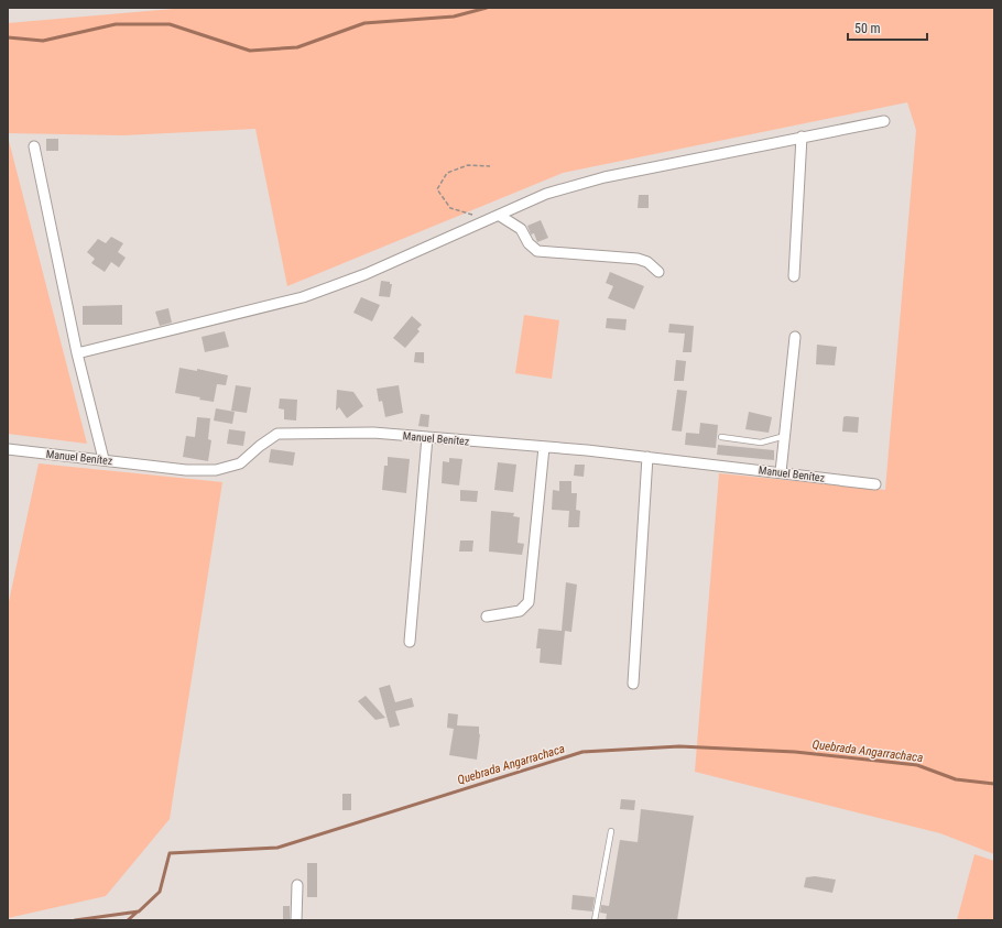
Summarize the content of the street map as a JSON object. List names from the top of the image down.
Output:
{
  "streets": {
    "street": ["Manuel Benítez"]
  },
  "water": ["Quebrada Angarrachaca"],
  "scale_bar": "50 m"
}
